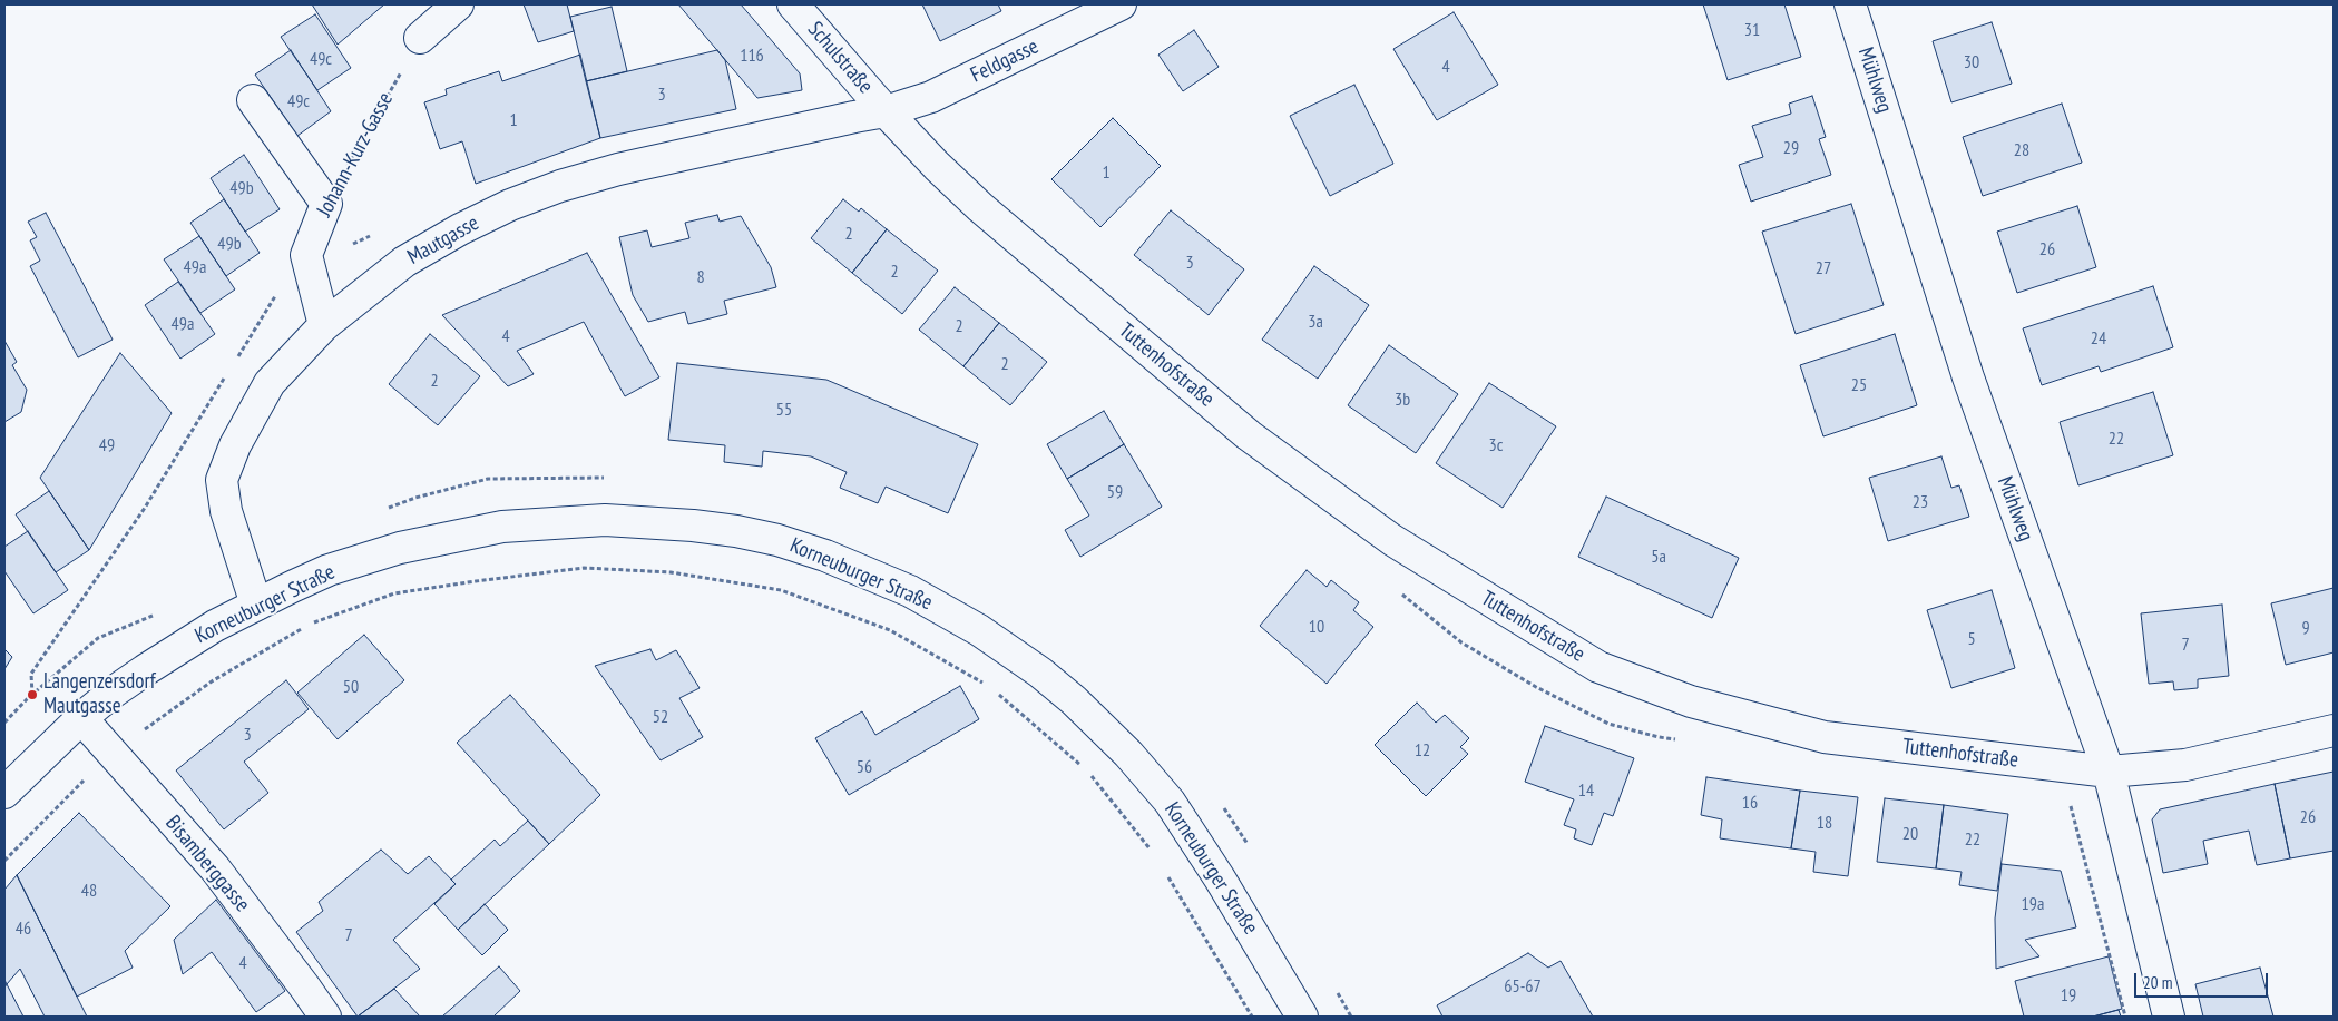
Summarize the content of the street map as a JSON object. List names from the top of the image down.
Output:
{
  "streets": {
    "street": [
      "Schulstraße",
      "Feldgasse",
      "Mühlweg",
      "Johann-Kurz-Gasse",
      "Mautgasse",
      "Tuttenhofstraße",
      "Korneuburger Straße",
      "Bisamberggasse"
    ]
  },
  "crossings": [
    ["Schulstraße", "Feldgasse"],
    ["Schulstraße", "Mautgasse"],
    ["Schulstraße", "Tuttenhofstraße"],
    ["Feldgasse", "Mautgasse"],
    ["Feldgasse", "Tuttenhofstraße"],
    ["Mühlweg", "Tuttenhofstraße"],
    ["Johann-Kurz-Gasse", "Mautgasse"],
    ["Mautgasse", "Tuttenhofstraße"],
    ["Mautgasse", "Korneuburger Straße"],
    ["Korneuburger Straße", "Bisamberggasse"]
  ],
  "places": ["Langenzersdorf Mautgasse"],
  "house_numbers": [
    "31",
    "116",
    "49c",
    "30",
    "4",
    "3",
    "49c",
    "1",
    "29",
    "28",
    "1",
    "49b",
    "2",
    "49b",
    "26",
    "3",
    "49a",
    "27",
    "2",
    "8",
    "3a",
    "49a",
    "2",
    "4",
    "24",
    "2",
    "2",
    "25",
    "3b",
    "55",
    "22",
    "49",
    "3c",
    "59",
    "23",
    "5a",
    "10",
    "9",
    "5",
    "7",
    "50",
    "52",
    "3",
    "12",
    "56",
    "14",
    "16",
    "26",
    "18",
    "20",
    "22",
    "48",
    "19a",
    "46",
    "7",
    "4",
    "65-67",
    "19"
  ],
  "scale_bar": "20 m"
}
